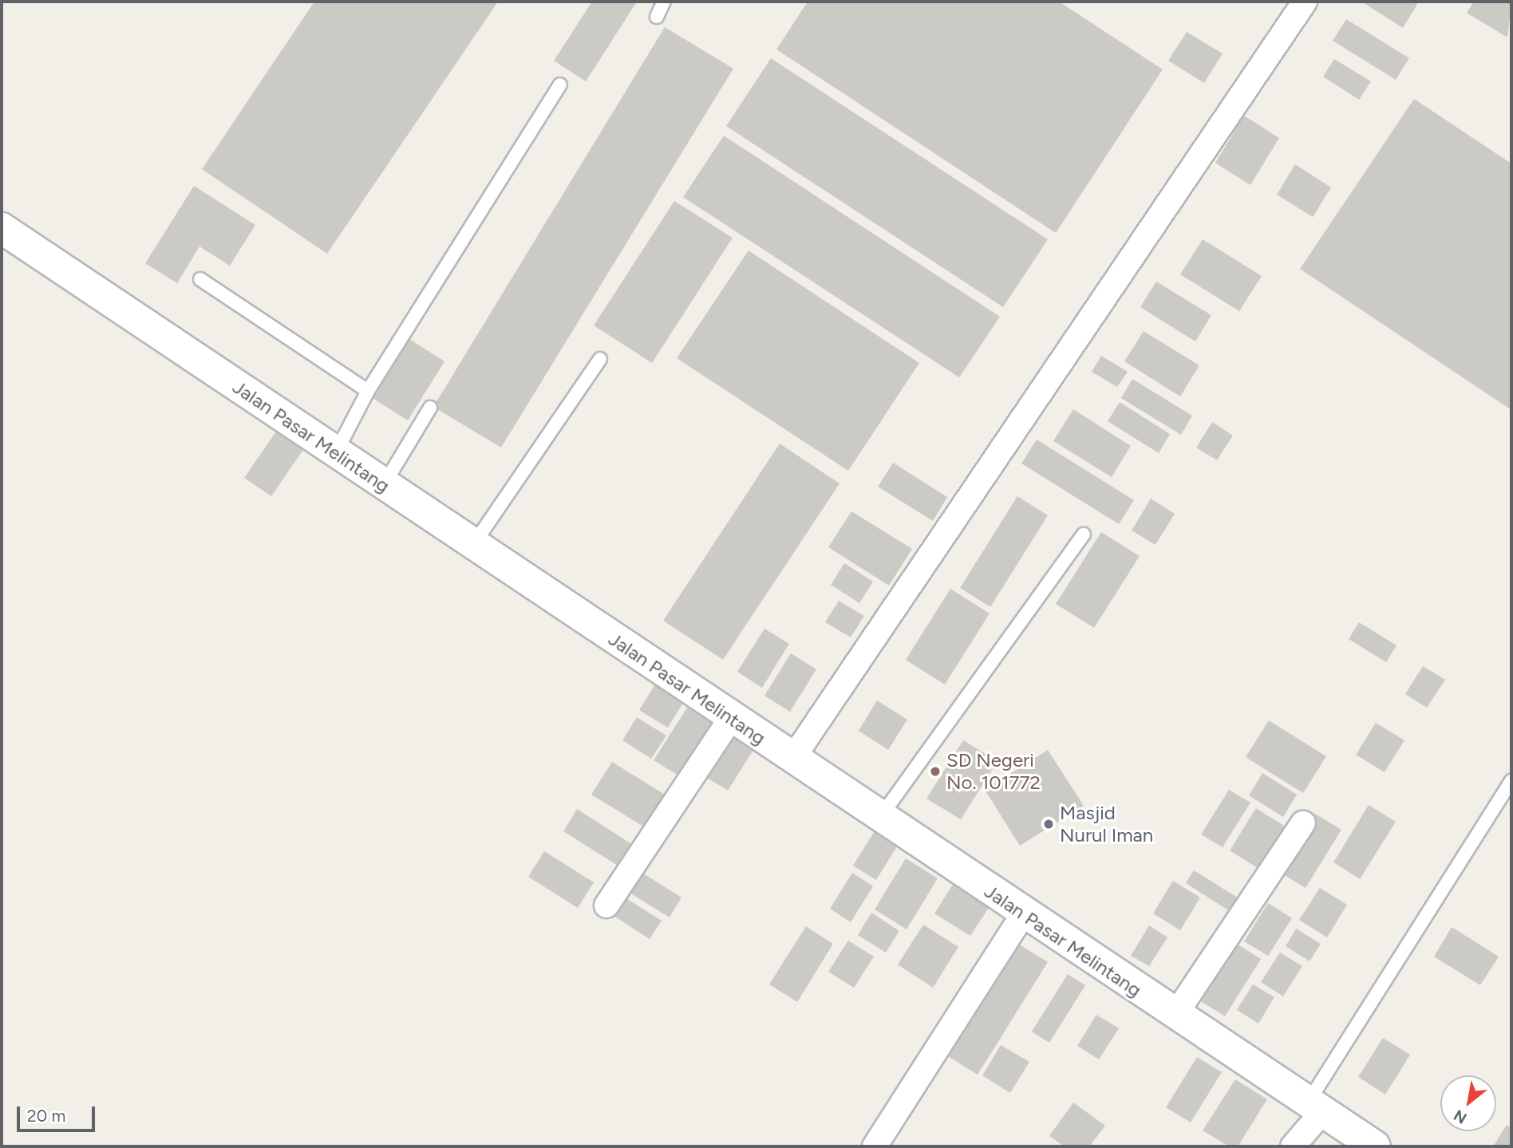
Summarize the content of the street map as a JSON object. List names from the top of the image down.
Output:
{
  "streets": {
    "street": ["Jalan Pasar Melintang"]
  },
  "places": ["SD Negeri No. 101772", "Masjid Nurul Iman"],
  "scale_bar": "20 m",
  "north": "bottom left"
}
